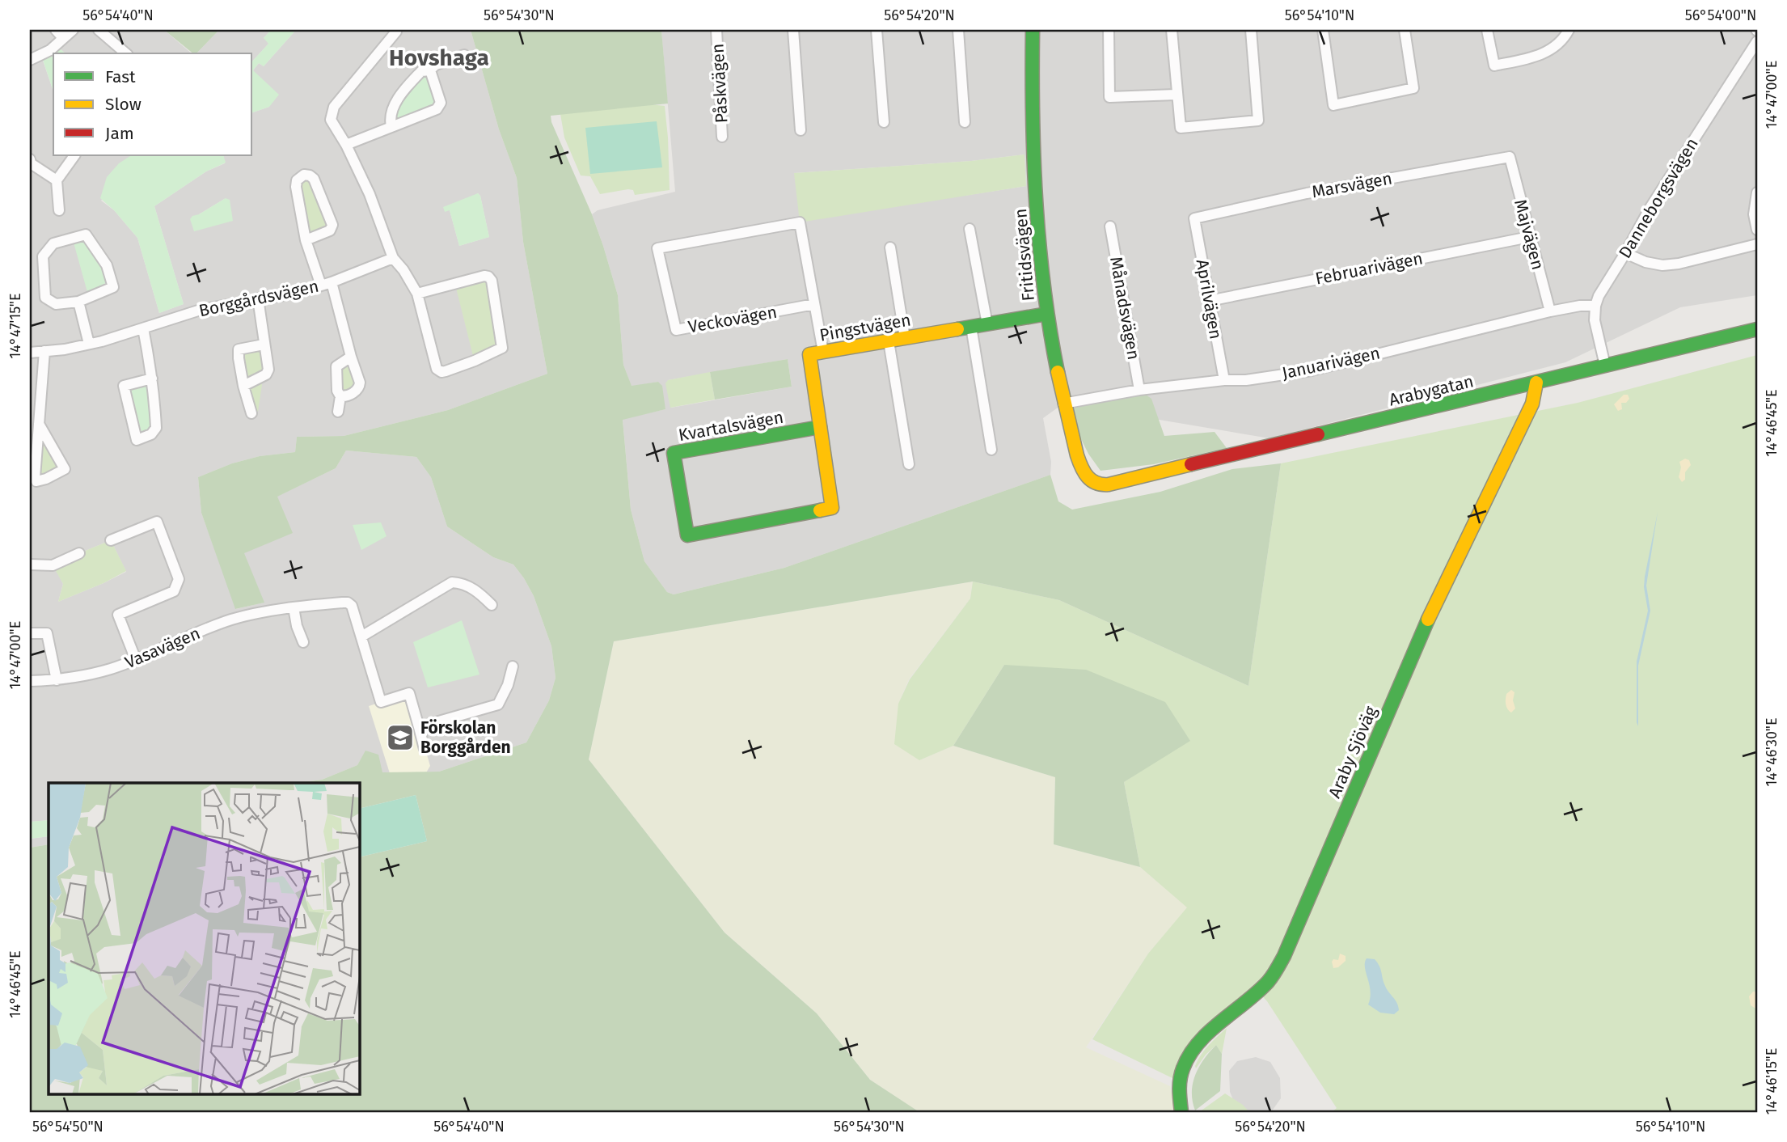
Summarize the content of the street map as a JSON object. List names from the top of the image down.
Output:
{
  "streets": {
    "street": [
      "Påskvägen",
      "Marsvägen",
      "Danneborgsvägen",
      "Majvägen",
      "Fritidsvägen",
      "Februarivägen",
      "Borggårdsvägen",
      "Aprilvägen",
      "Månadsvägen",
      "Veckovägen",
      "Pingstvägen",
      "Januarivägen",
      "Arabygatan",
      "Kvartalsvägen",
      "Vasavägen",
      "Araby Sjöväg"
    ]
  },
  "crossings": [
    ["Marsvägen", "Majvägen"],
    ["Marsvägen", "Aprilvägen"],
    ["Danneborgsvägen", "Januarivägen"],
    ["Majvägen", "Februarivägen"],
    ["Majvägen", "Januarivägen"],
    ["Fritidsvägen", "Pingstvägen"],
    ["Fritidsvägen", "Januarivägen"],
    ["Fritidsvägen", "Arabygatan"],
    ["Februarivägen", "Aprilvägen"],
    ["Aprilvägen", "Januarivägen"],
    ["Månadsvägen", "Januarivägen"],
    ["Pingstvägen", "Kvartalsvägen"],
    ["Arabygatan", "Araby Sjöväg"]
  ],
  "districts": ["Hovshaga"],
  "places": {
    "school or university": ["Förskolan Borggården"]
  },
  "legend": ["Fast", "Slow", "Jam"],
  "coordinates": [
    "56°54'40\"N",
    "56°54'30\"N",
    "56°54'20\"N",
    "56°54'10\"N",
    "56°54'00\"N",
    "14°47'00\"E",
    "14°47'15\"E",
    "14°46'45\"E",
    "14°46'30\"E",
    "14°46'15\"E",
    "56°54'50\"N"
  ]
}
